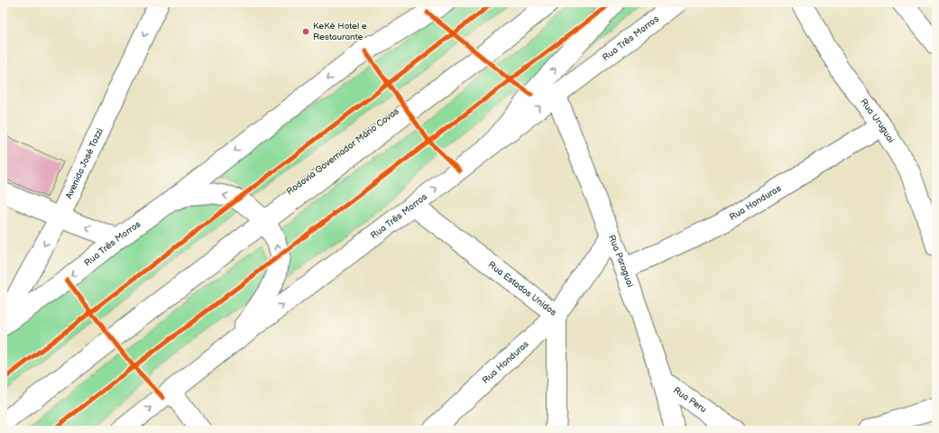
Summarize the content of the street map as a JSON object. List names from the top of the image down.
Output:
{
  "streets": {
    "main road": [
      "Rua Três Morros",
      "Rua Uruguai",
      "Rodovia Governador Mário Covas",
      "Avenida José Tozzi",
      "Rua Honduras",
      "Rua Paraguai",
      "Rua Estados Unidos",
      "Rua Peru"
    ]
  },
  "crossings": [
    ["Rua Três Morros", "Rua Paraguai"],
    ["Rua Três Morros", "Rua Estados Unidos"],
    ["Rua Uruguai", "Rua Honduras"],
    ["Rua Honduras", "Rua Paraguai"],
    ["Rua Honduras", "Rua Estados Unidos"],
    ["Rua Paraguai", "Rua Peru"]
  ],
  "one_way": ["Avenida José Tozzi"],
  "places": ["KeKé Hotel e Restaurante"]
}
